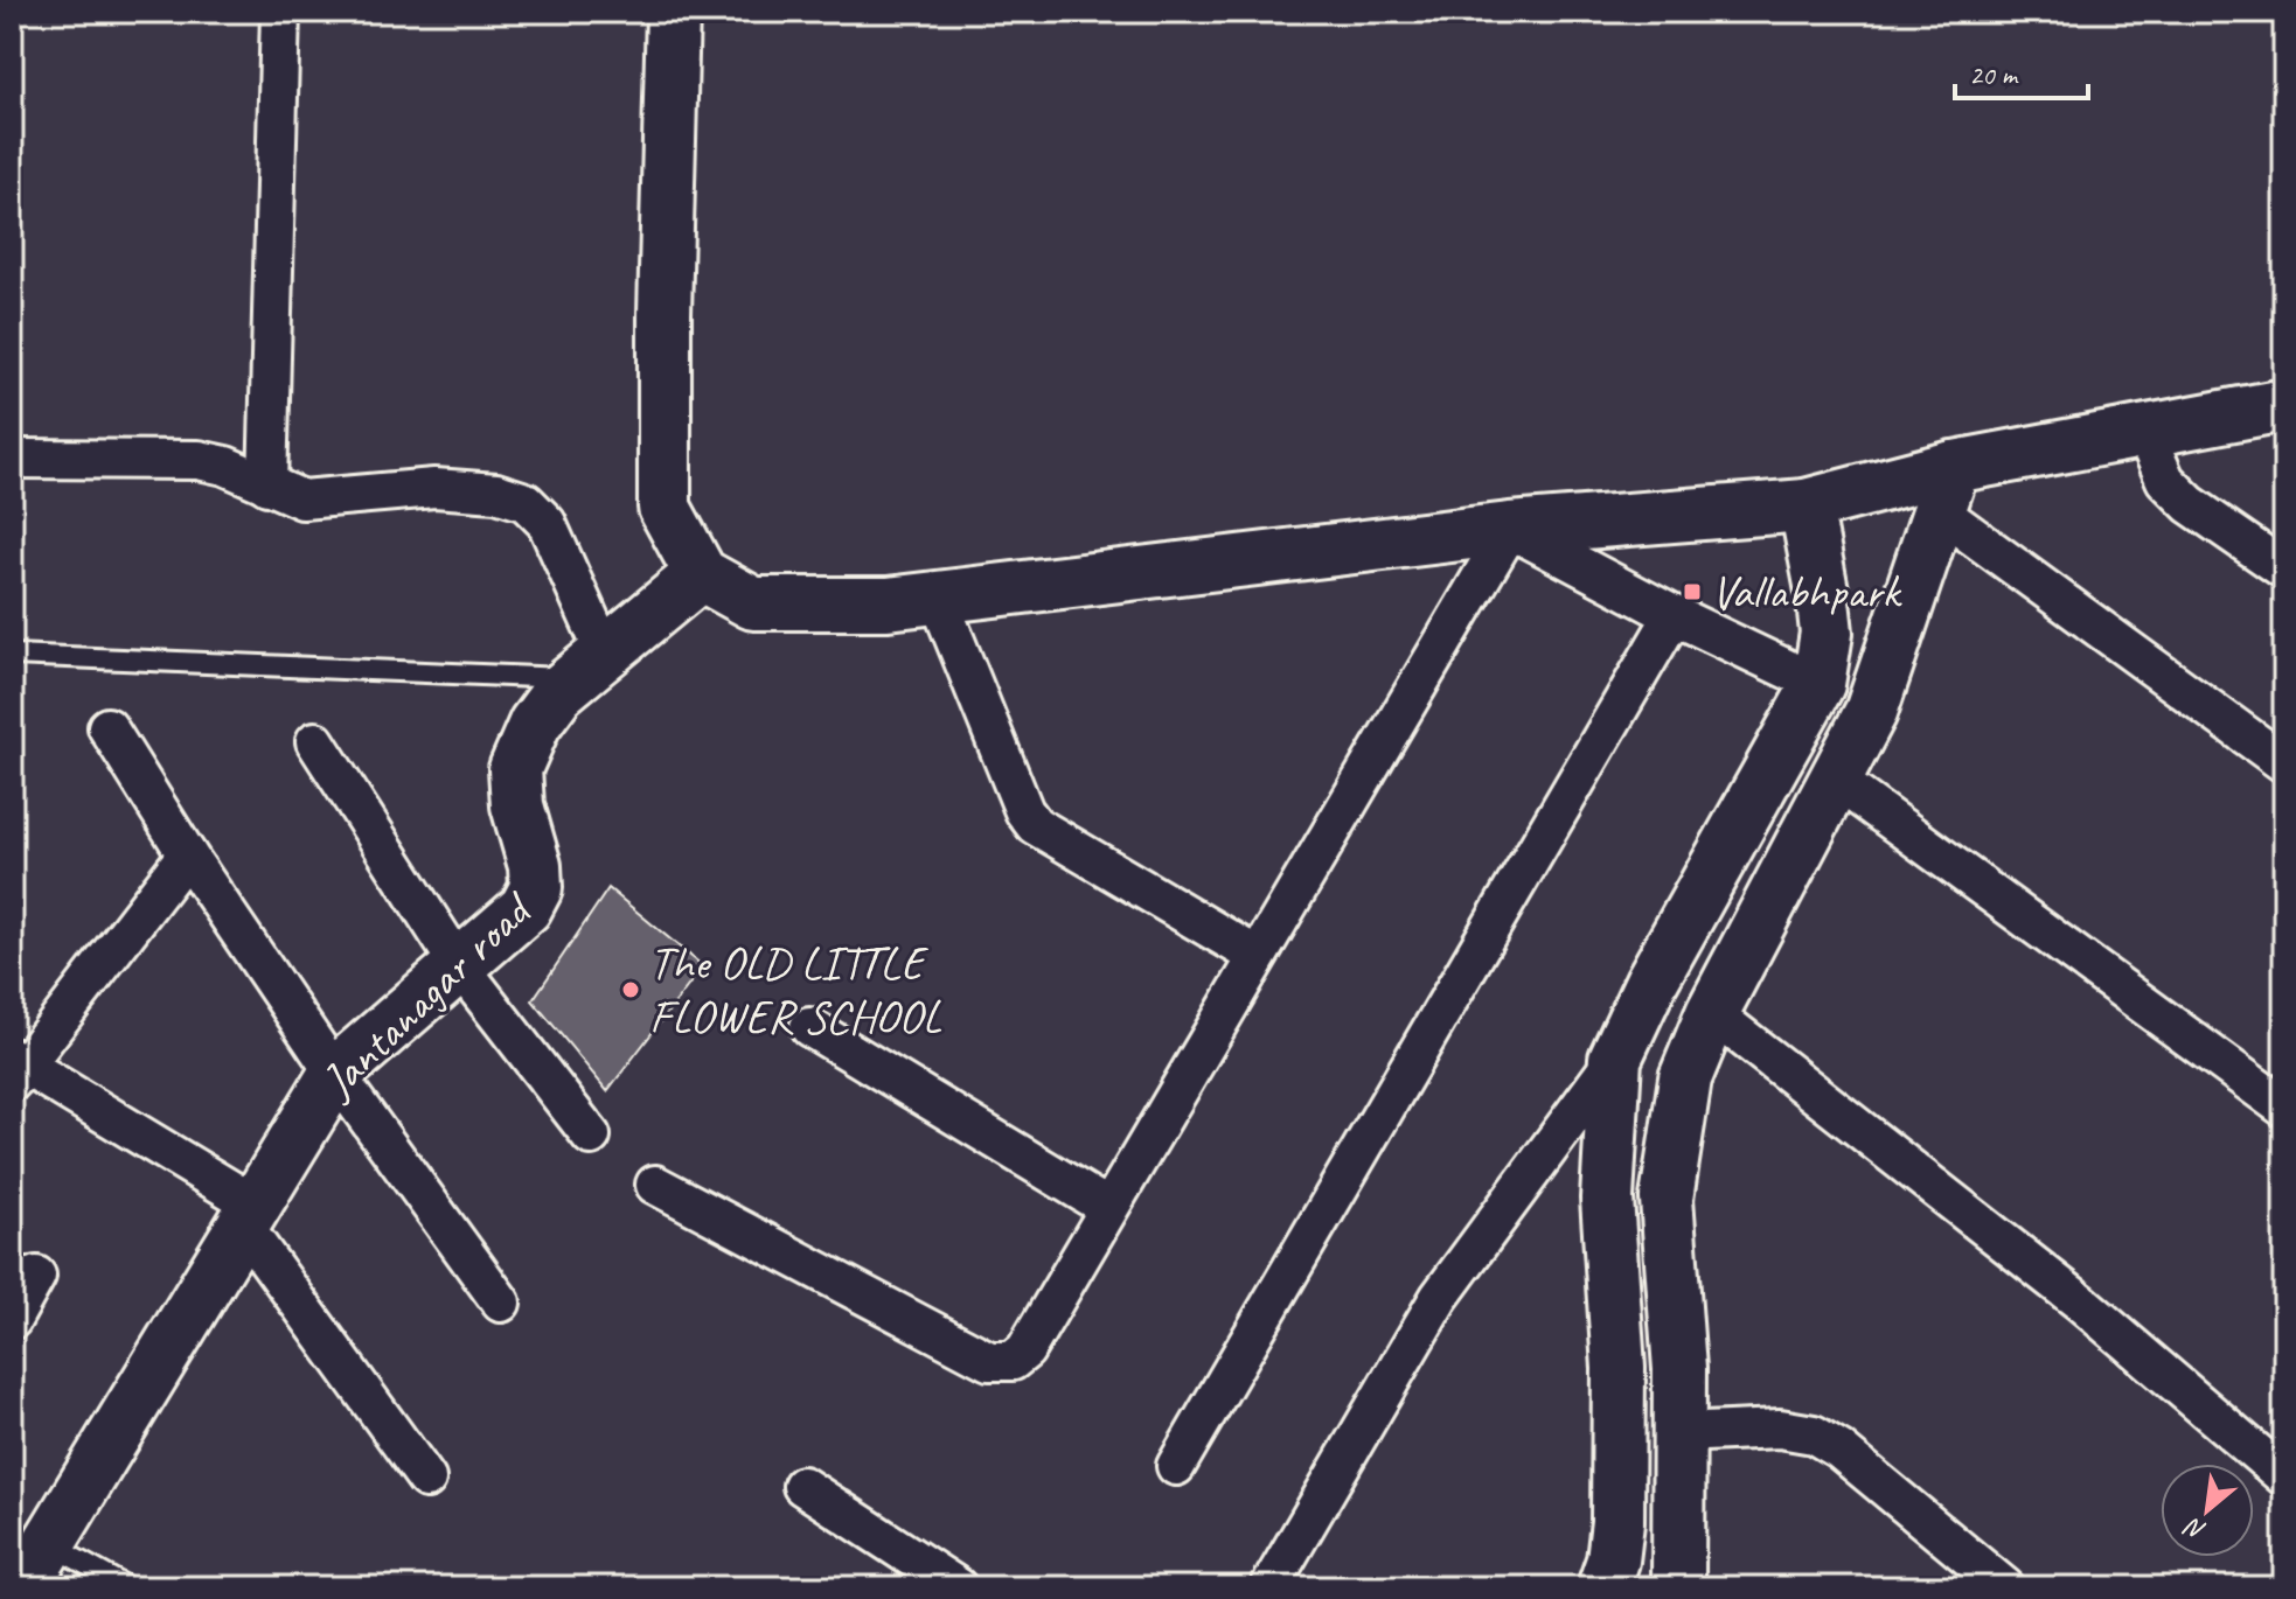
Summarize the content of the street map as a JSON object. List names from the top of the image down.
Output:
{
  "streets": {
    "street": ["Jantanagar road"]
  },
  "places": {
    "transit": ["Vallabhpark"],
    "other": ["The OLD LITTLE FLOWER SCHOOL"]
  },
  "scale_bar": "20 m",
  "north": "bottom left"
}
